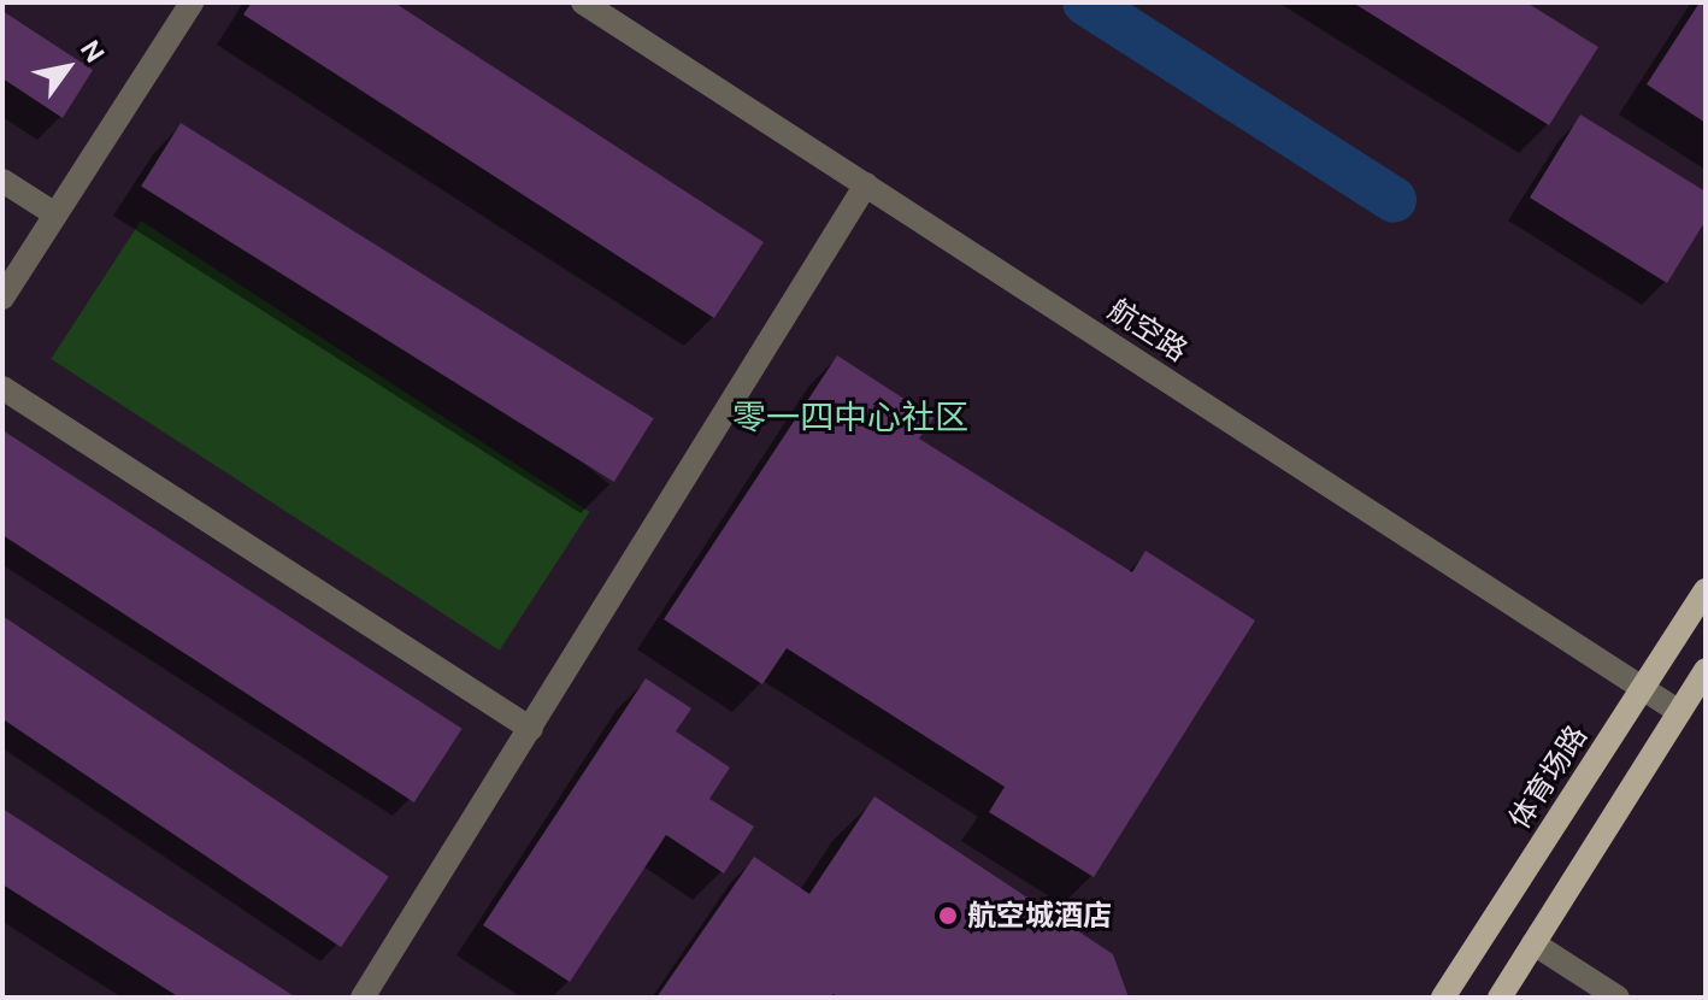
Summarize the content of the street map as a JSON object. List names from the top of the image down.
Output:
{
  "streets": {
    "main road": ["体育场路"],
    "street": ["航空路"]
  },
  "crossings": [
    ["航空路", "体育场路"]
  ],
  "districts": ["零一四中心社区"],
  "places": ["航空城酒店"],
  "north": "top right"
}
